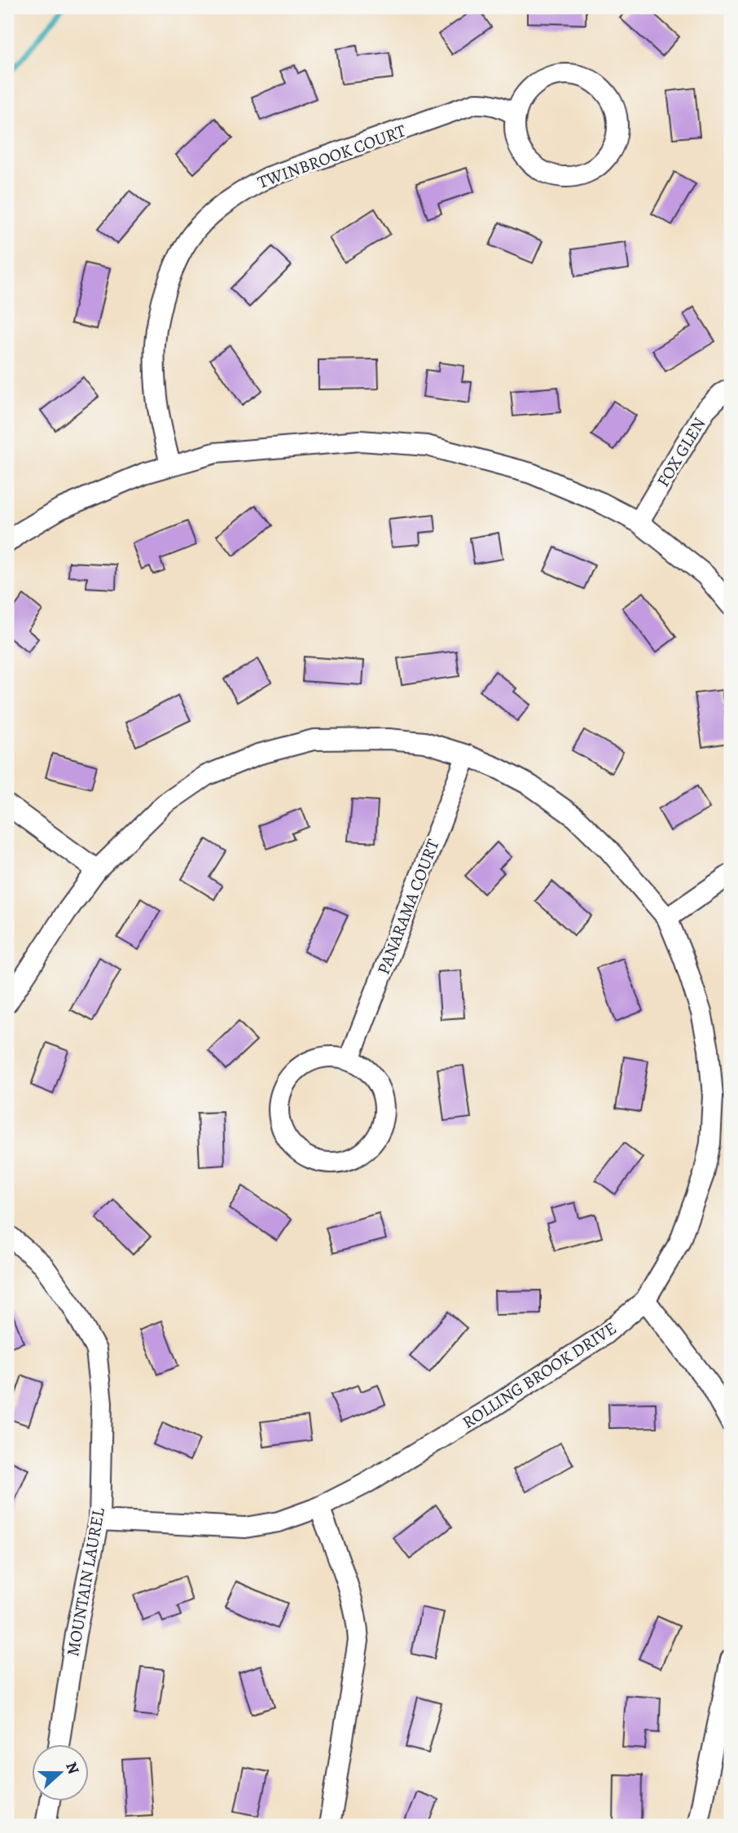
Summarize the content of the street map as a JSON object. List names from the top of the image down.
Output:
{
  "streets": {
    "street": [
      "TWINBROOK COURT",
      "FOX GLEN",
      "PANARAMA COURT",
      "ROLLING BROOK DRIVE",
      "MOUNTAIN LAUREL"
    ]
  },
  "crossings": [
    ["PANARAMA COURT", "ROLLING BROOK DRIVE"],
    ["ROLLING BROOK DRIVE", "MOUNTAIN LAUREL"]
  ],
  "north": "right"
}
